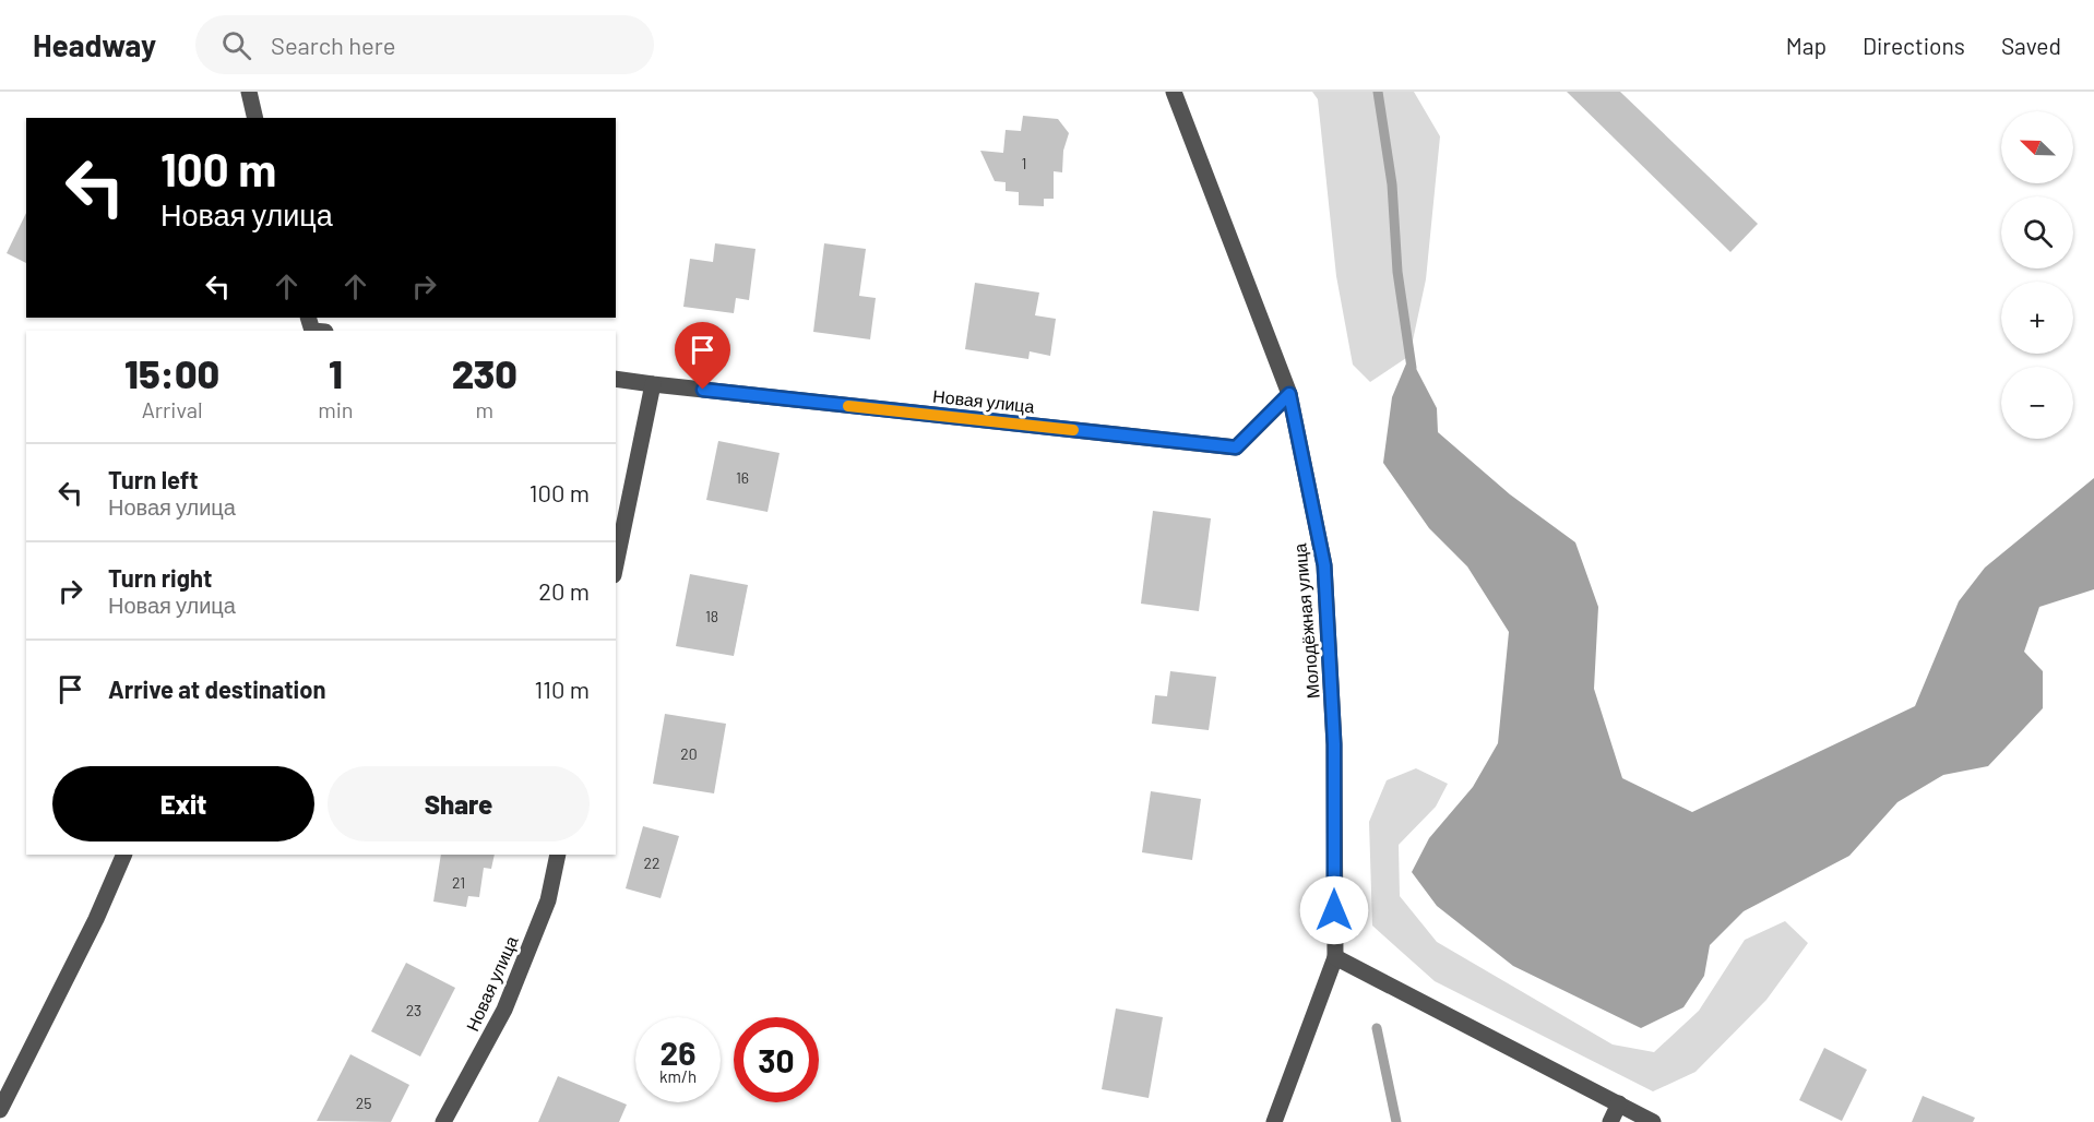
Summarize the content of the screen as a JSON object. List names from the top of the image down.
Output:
{
  "streets": {
    "street": ["Новая улица", "Молодёжная улица"]
  },
  "crossings": [
    ["Новая улица", "Молодёжная улица"]
  ],
  "house_numbers": [
    "1",
    "16",
    "18",
    "20",
    "22",
    "21",
    "23",
    "25"
  ],
  "north": "top left",
  "page": {
    "header": "Headway",
    "search": "Search here",
    "nav": ["Map", "Directions", "Saved"],
    "map_buttons": ["+", "−"],
    "turn": ["100 m", "Новая улица"],
    "eta": [
      "15:00",
      "Arrival",
      "1",
      "min",
      "230",
      "m"
    ],
    "list": [
      {
        "name": "Turn left",
        "note": "Новая улица",
        "value": "100 m"
      },
      {
        "name": "Turn right",
        "note": "Новая улица",
        "value": "20 m"
      },
      {
        "name": "Arrive at destination",
        "value": "110 m"
      }
    ],
    "buttons": ["Exit", "Share"],
    "speed": "26 km/h",
    "limit": "30"
  }
}
